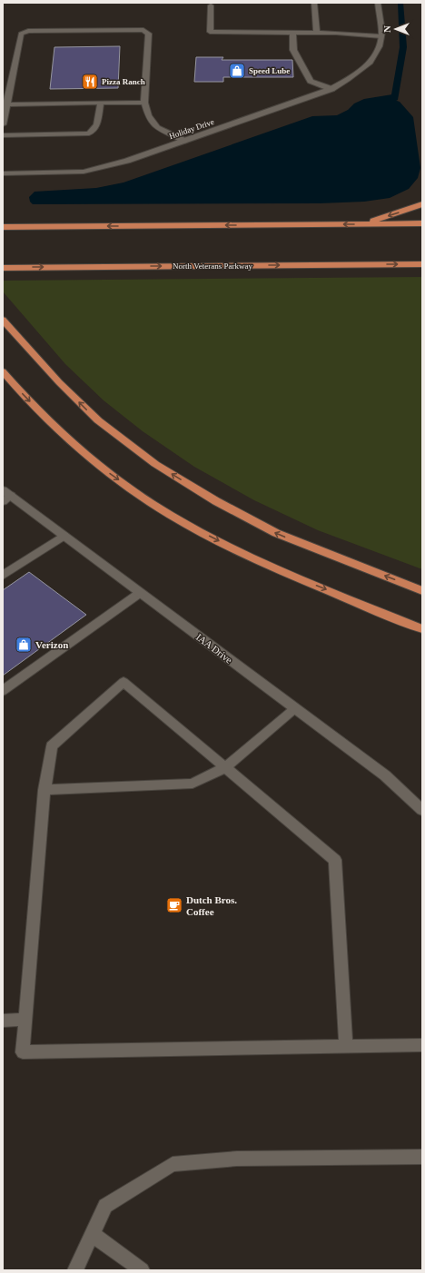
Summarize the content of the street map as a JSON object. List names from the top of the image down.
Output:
{
  "streets": {
    "highway": ["North Veterans Parkway"],
    "street": ["Holiday Drive", "IAA Drive"]
  },
  "places": {
    "shop": ["Speed Lube", "Verizon"],
    "restaurant": ["Pizza Ranch"],
    "cafe": ["Dutch Bros. Coffee"]
  },
  "north": "left"
}
